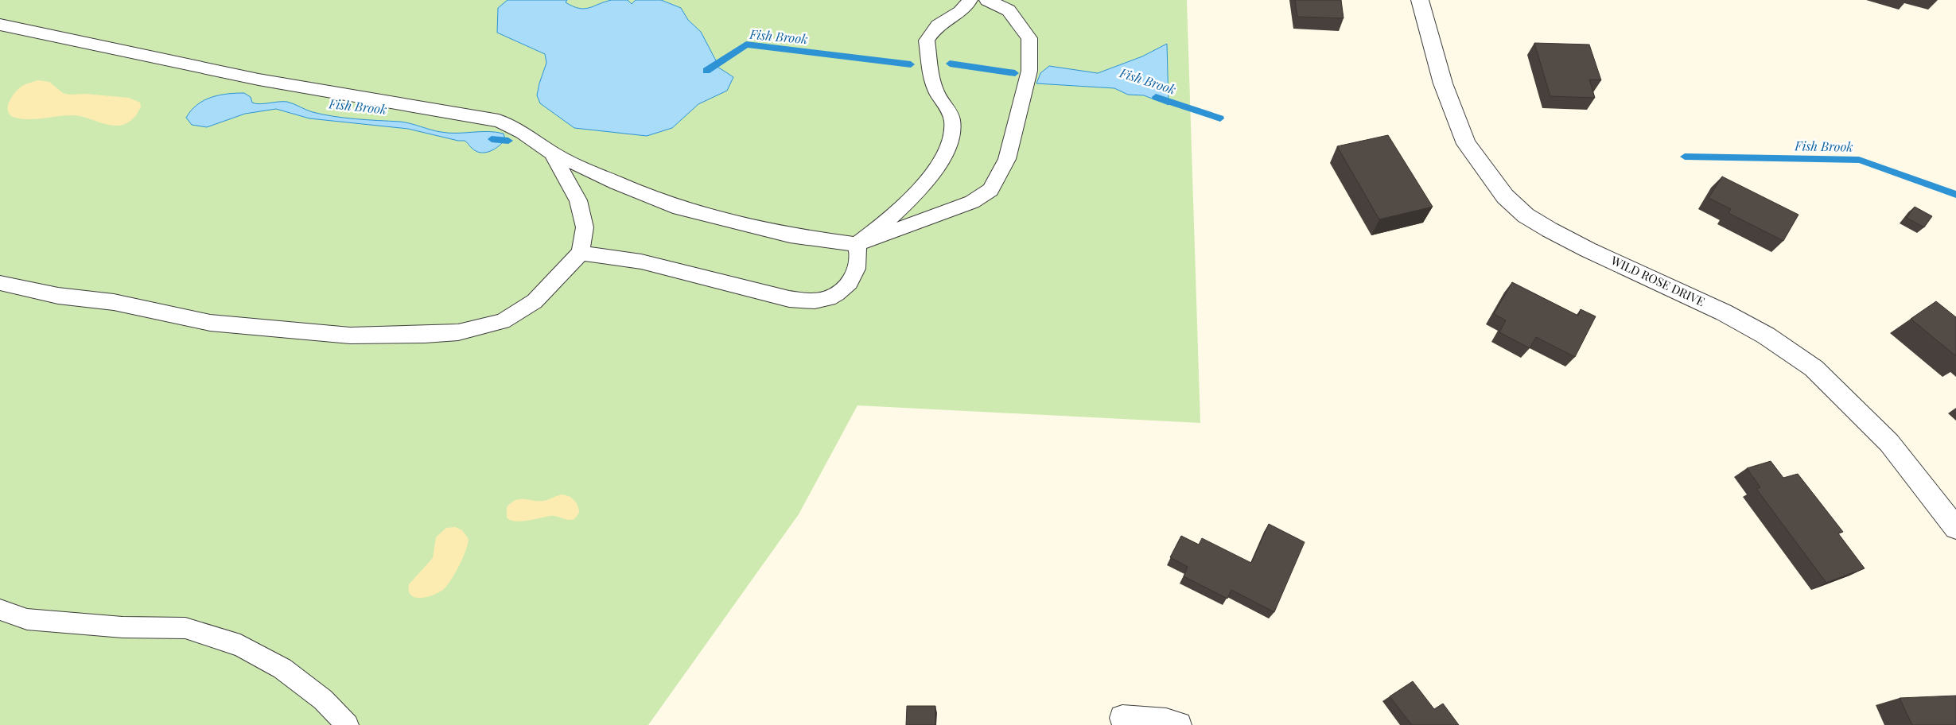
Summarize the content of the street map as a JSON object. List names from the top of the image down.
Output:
{
  "streets": {
    "street": ["WILD ROSE DRIVE"]
  },
  "water": ["Fish Brook"]
}
